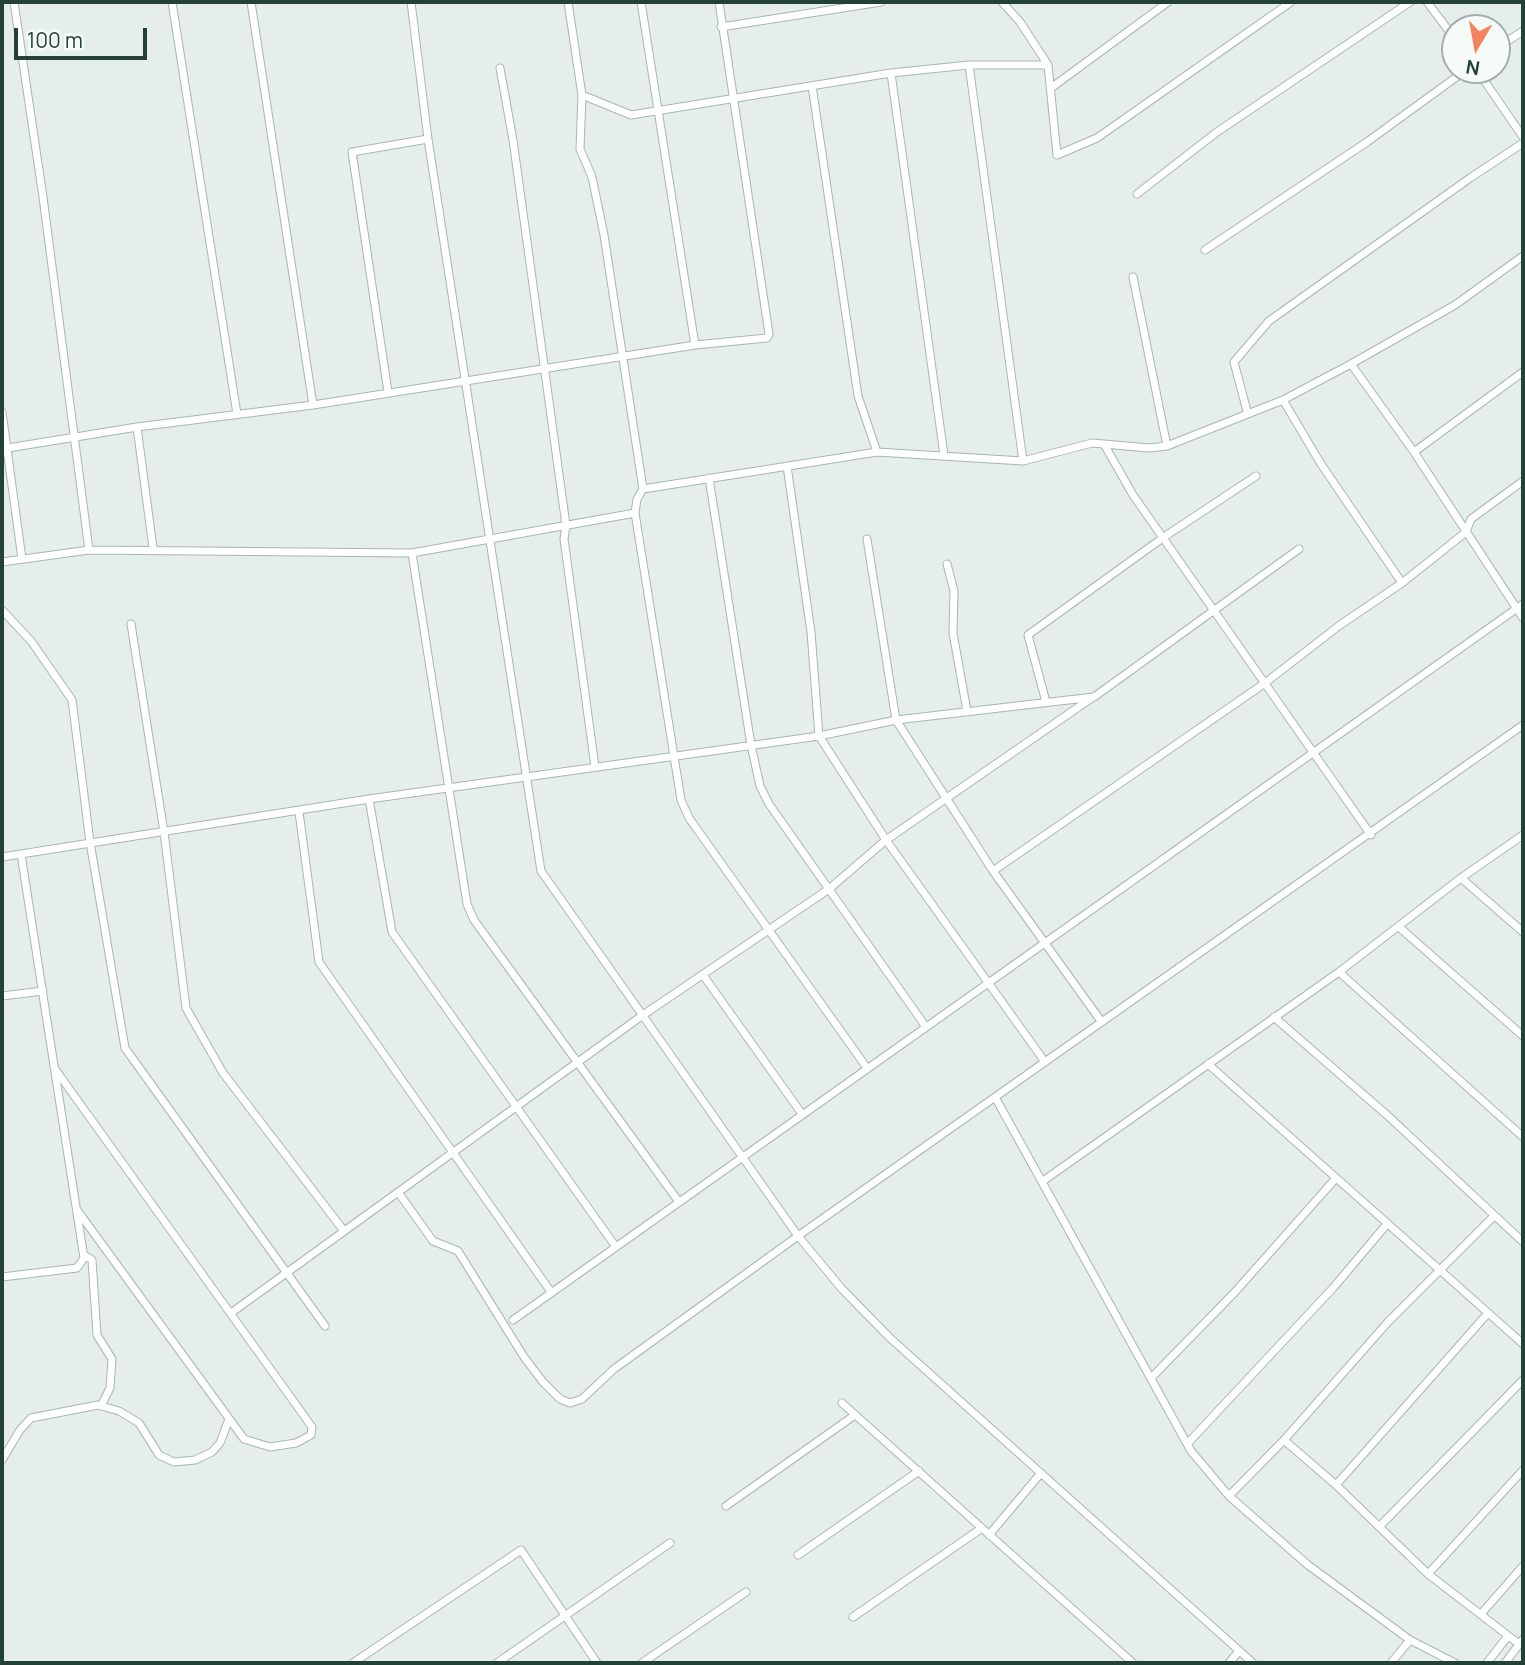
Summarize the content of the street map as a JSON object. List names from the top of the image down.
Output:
{
  "scale_bar": "100 m",
  "north": "bottom"
}
